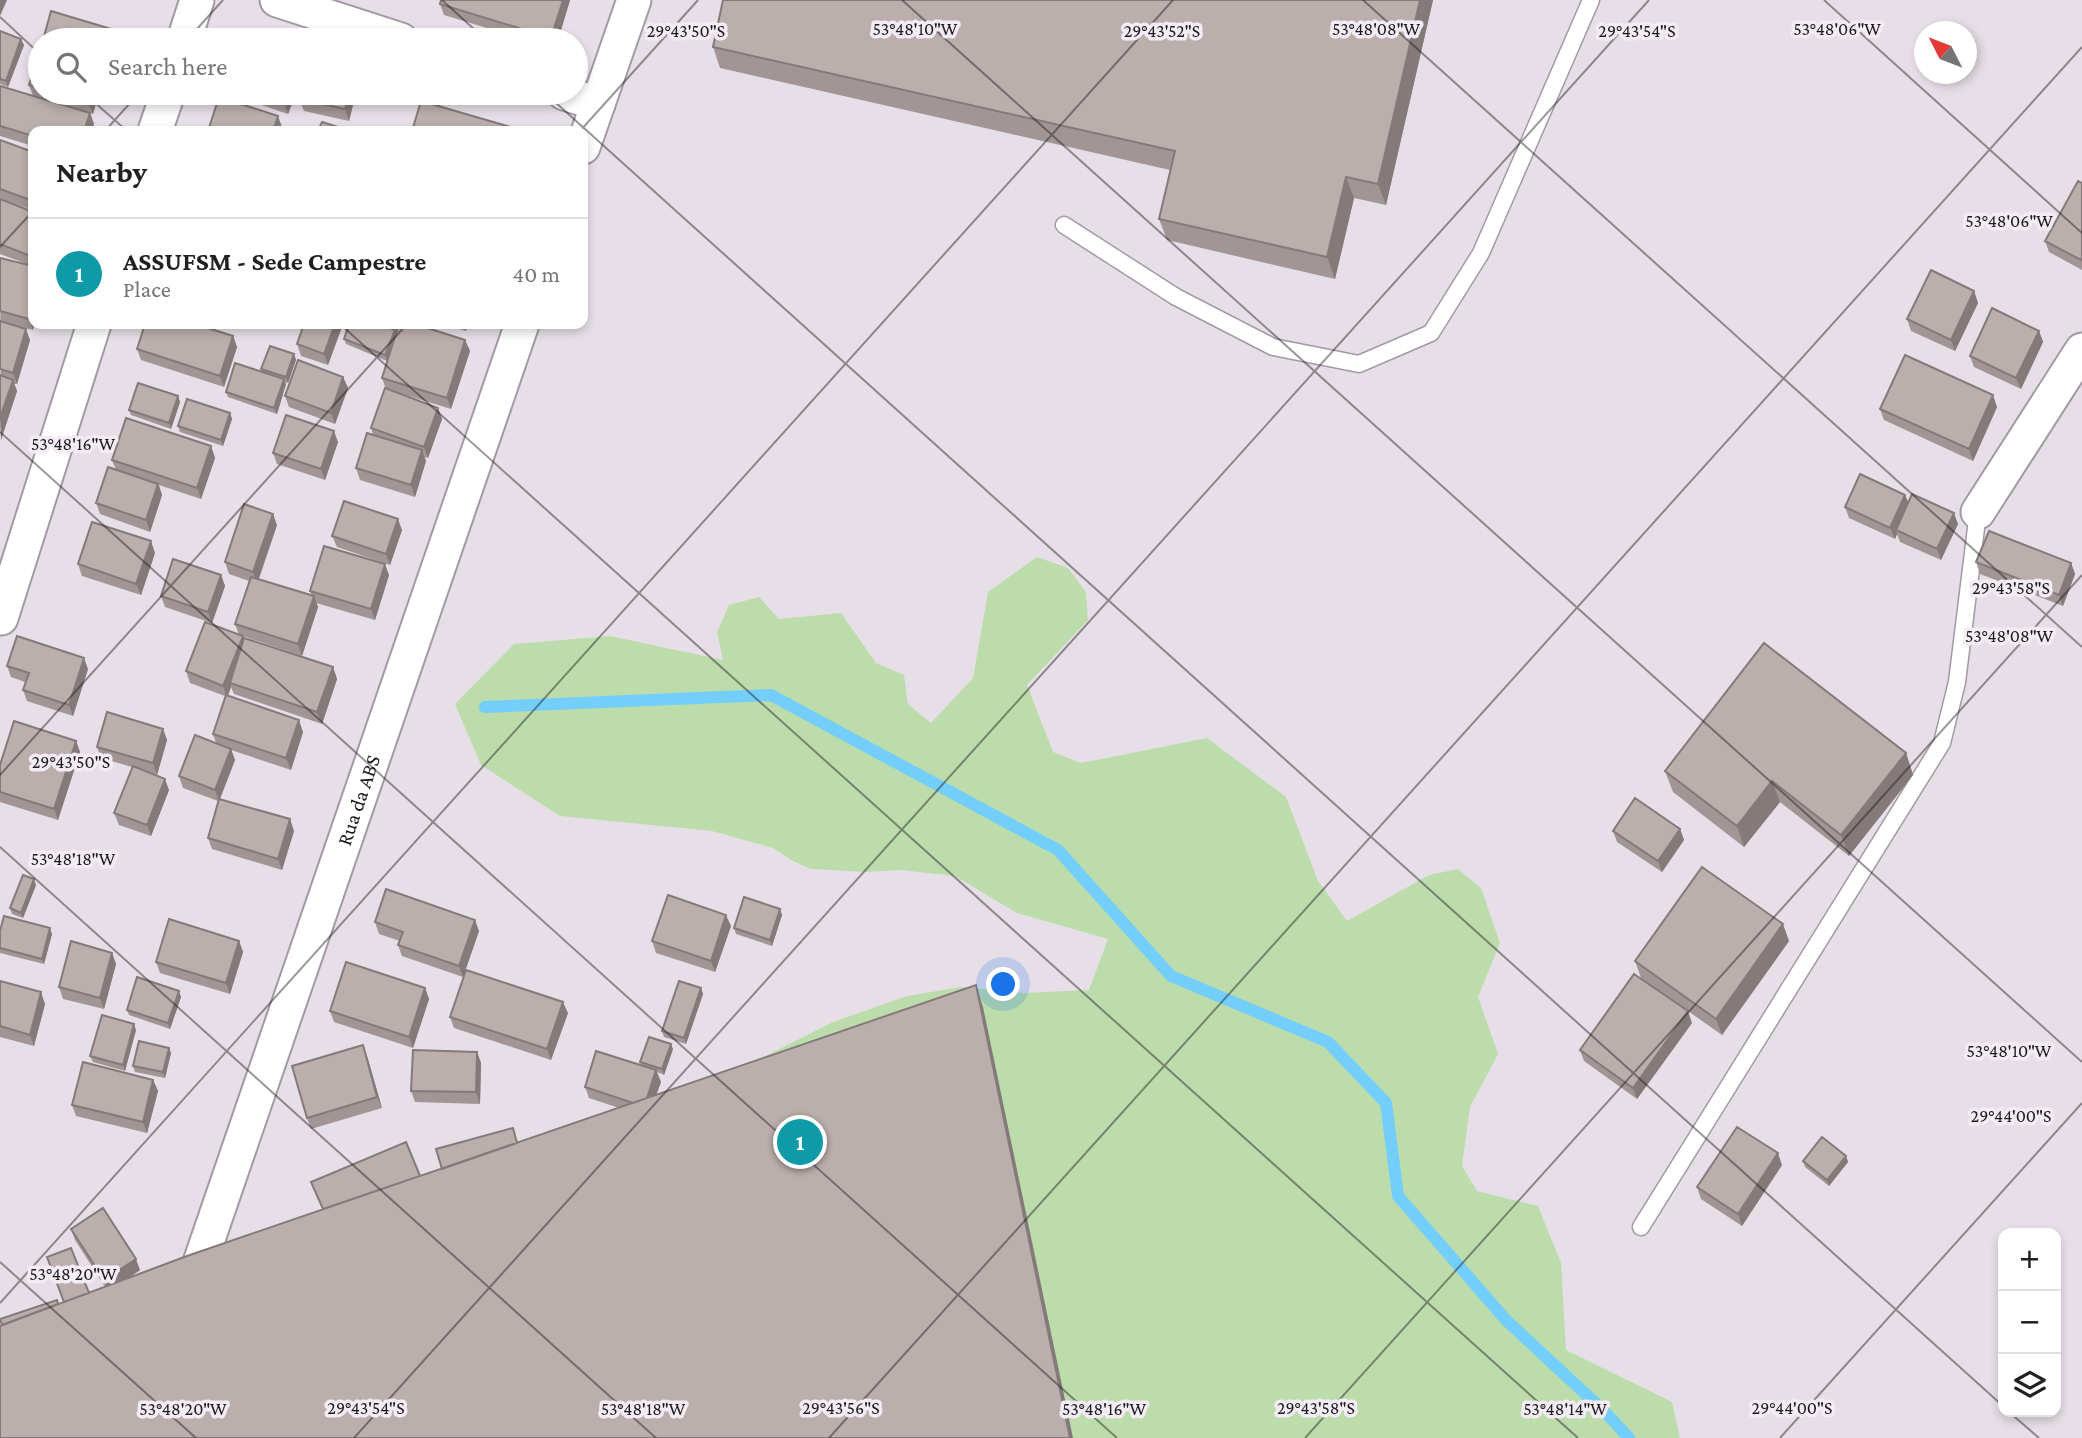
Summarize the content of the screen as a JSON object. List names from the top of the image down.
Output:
{
  "streets": {
    "street": ["Rua da ABS"]
  },
  "north": "top left",
  "page": {
    "search": "Search here",
    "heading": "Nearby",
    "list": [
      {
        "mark": "1",
        "name": "ASSUFSM - Sede Campestre",
        "note": "Place",
        "value": "40 m"
      }
    ],
    "pins": "1",
    "map_buttons": ["+", "−"]
  },
  "coordinates": [
    "53°48'10\"W",
    "53°48'08\"W",
    "53°48'06\"W",
    "29°43'50\"S",
    "29°43'52\"S",
    "29°43'54\"S",
    "53°48'16\"W",
    "29°43'58\"S",
    "53°48'18\"W",
    "29°44'00\"S",
    "53°48'20\"W",
    "29°43'56\"S",
    "53°48'14\"W"
  ]
}
